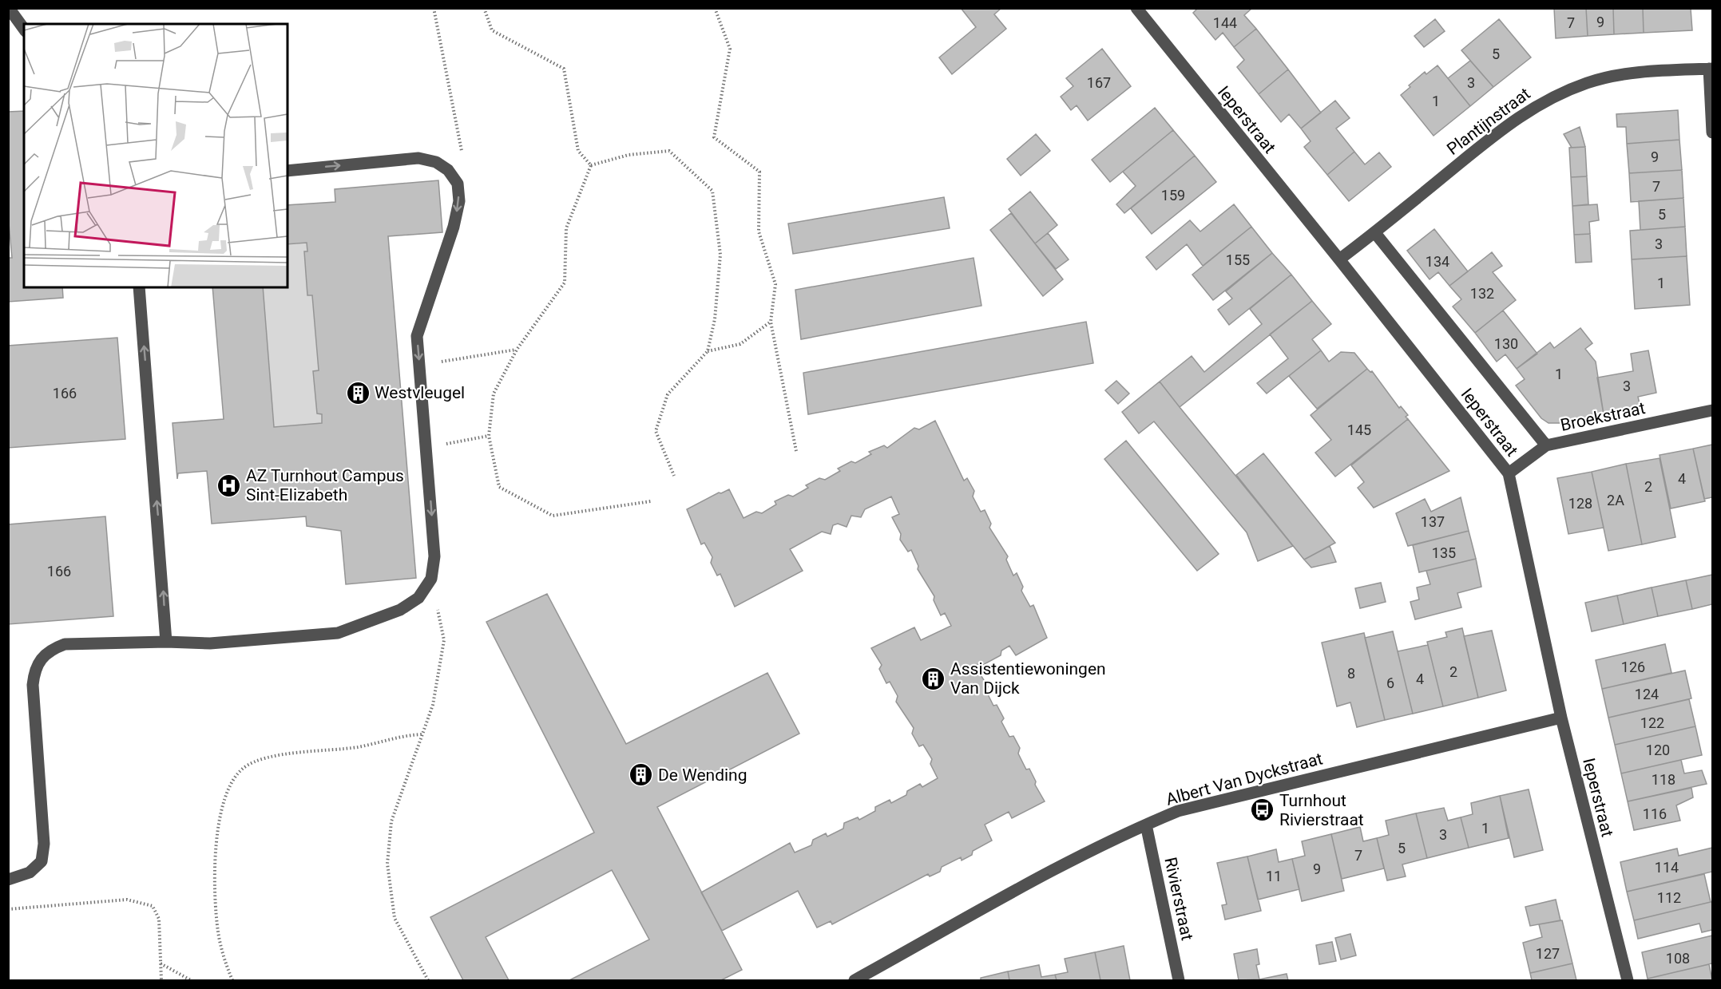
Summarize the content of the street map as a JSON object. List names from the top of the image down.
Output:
{
  "streets": {
    "street": [
      "Ieperstraat",
      "Plantijnstraat",
      "Broekstraat",
      "Albert Van Dyckstraat",
      "Rivierstraat"
    ]
  },
  "crossings": [
    ["Ieperstraat", "Plantijnstraat"],
    ["Ieperstraat", "Broekstraat"],
    ["Ieperstraat", "Albert Van Dyckstraat"],
    ["Albert Van Dyckstraat", "Rivierstraat"]
  ],
  "places": {
    "building": ["Westvleugel", "Assistentiewoningen Van Dijck", "De Wending"],
    "hospital": ["AZ Turnhout Campus Sint-Elizabeth"],
    "bus stop": ["Turnhout Rivierstraat"]
  },
  "house_numbers": [
    "9",
    "144",
    "7",
    "5",
    "167",
    "3",
    "1",
    "9",
    "7",
    "159",
    "5",
    "3",
    "155",
    "134",
    "1",
    "132",
    "130",
    "1",
    "3",
    "166",
    "145",
    "4",
    "2",
    "2A",
    "128",
    "137",
    "135",
    "166",
    "126",
    "2",
    "8",
    "4",
    "6",
    "124",
    "122",
    "120",
    "118",
    "116",
    "1",
    "3",
    "5",
    "7",
    "114",
    "9",
    "11",
    "112",
    "127",
    "108"
  ]
}
